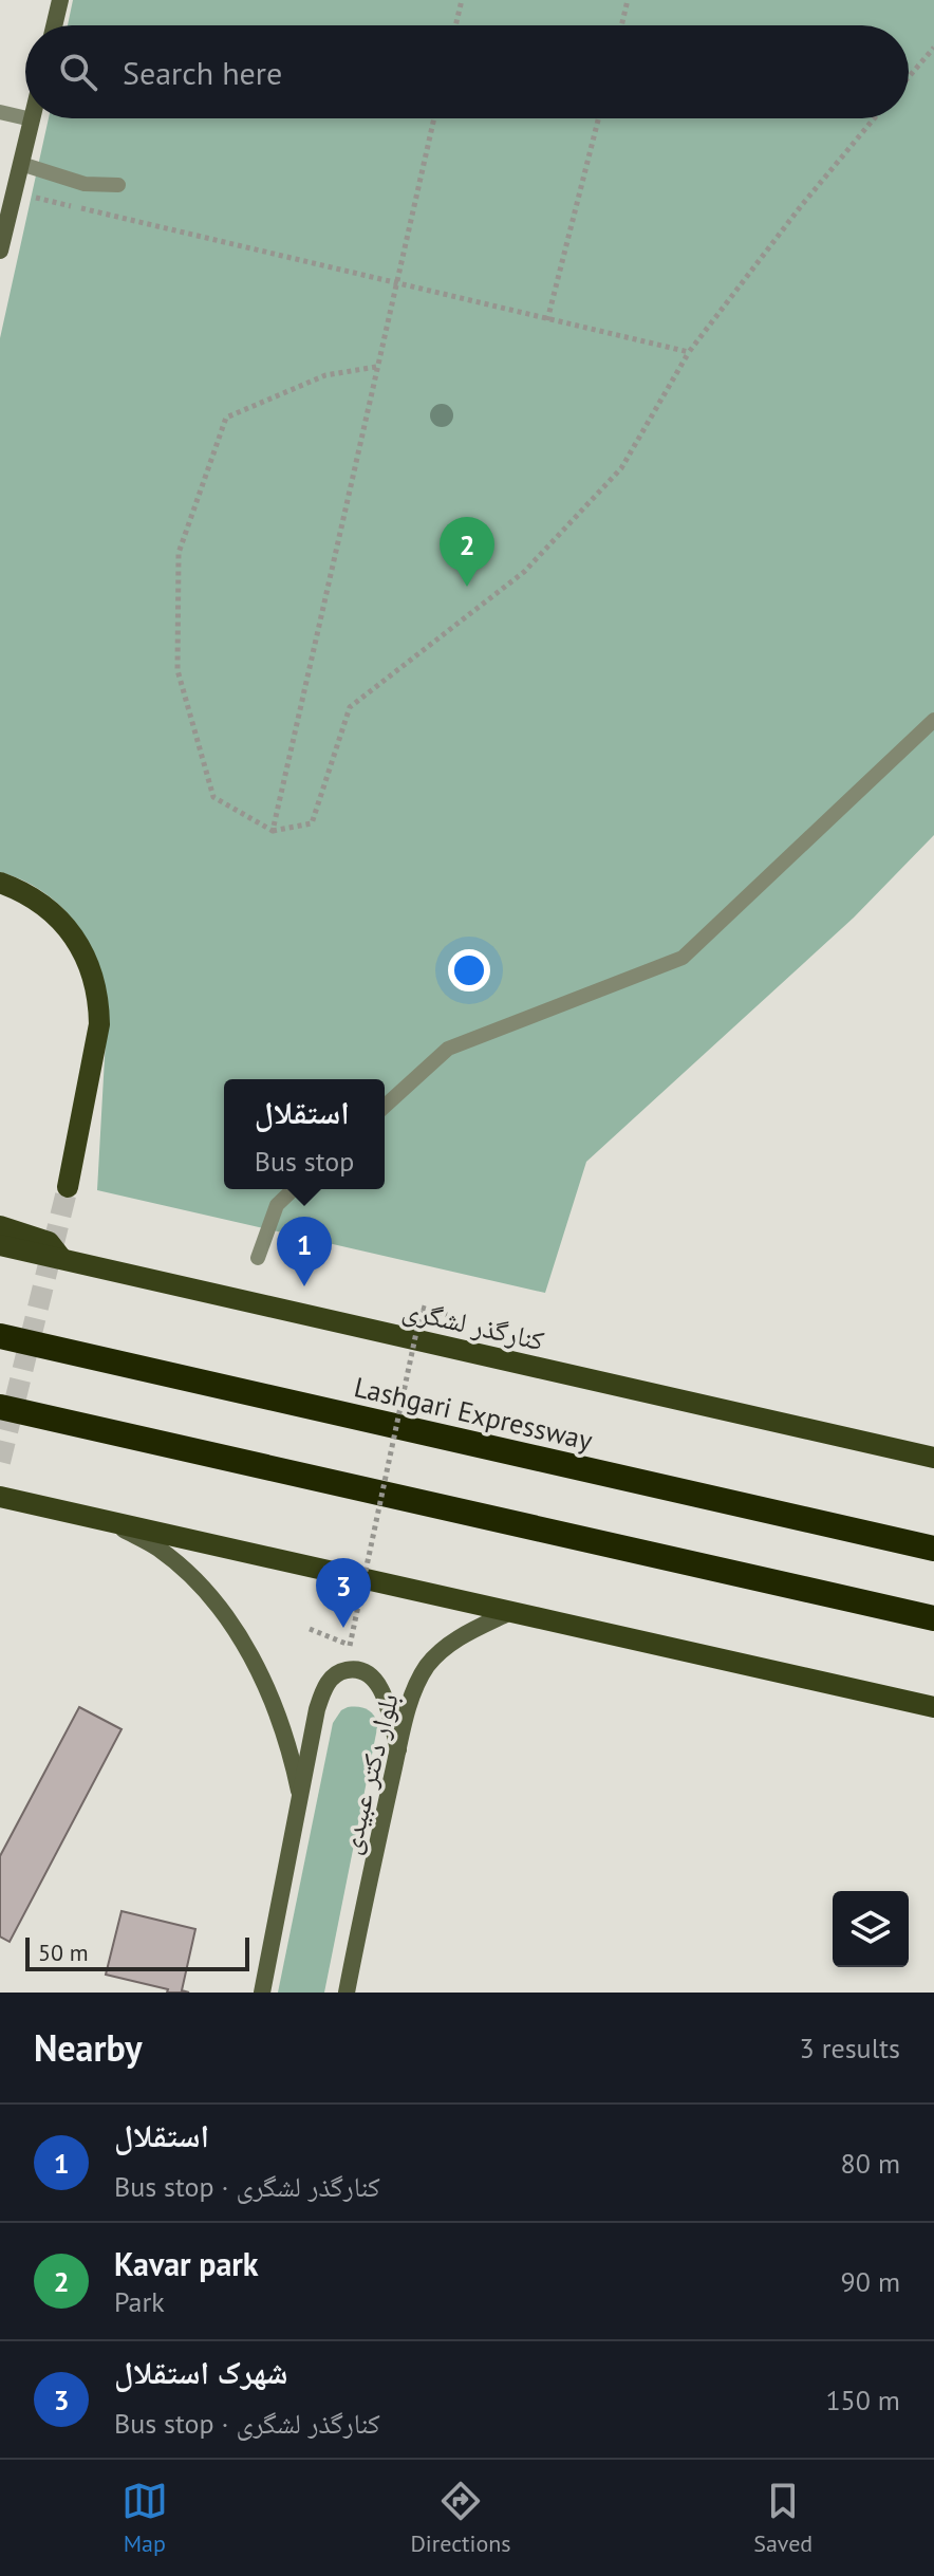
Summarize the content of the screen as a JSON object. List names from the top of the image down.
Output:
{
  "streets": {
    "highway": ["Lashgari Expressway"],
    "main road": ["کنارگذر لشگری", "بلوار دکتر عبیدی"]
  },
  "scale_bar": "50 m",
  "page": {
    "search": "Search here",
    "pins": ["2", "1", "3"],
    "popup": ["استقلال", "Bus stop"],
    "scale": "50 m",
    "heading": ["Nearby", "3 results"],
    "list": [
      {
        "mark": "1",
        "name": "استقلال",
        "note": "Bus stop · کنارگذر لشگری",
        "value": "80 m"
      },
      {
        "mark": "2",
        "name": "Kavar park",
        "note": "Park",
        "value": "90 m"
      },
      {
        "mark": "3",
        "name": "شهرک استقلال",
        "note": "Bus stop · کنارگذر لشگری",
        "value": "150 m"
      }
    ],
    "nav": ["Map", "Directions", "Saved"]
  }
}
